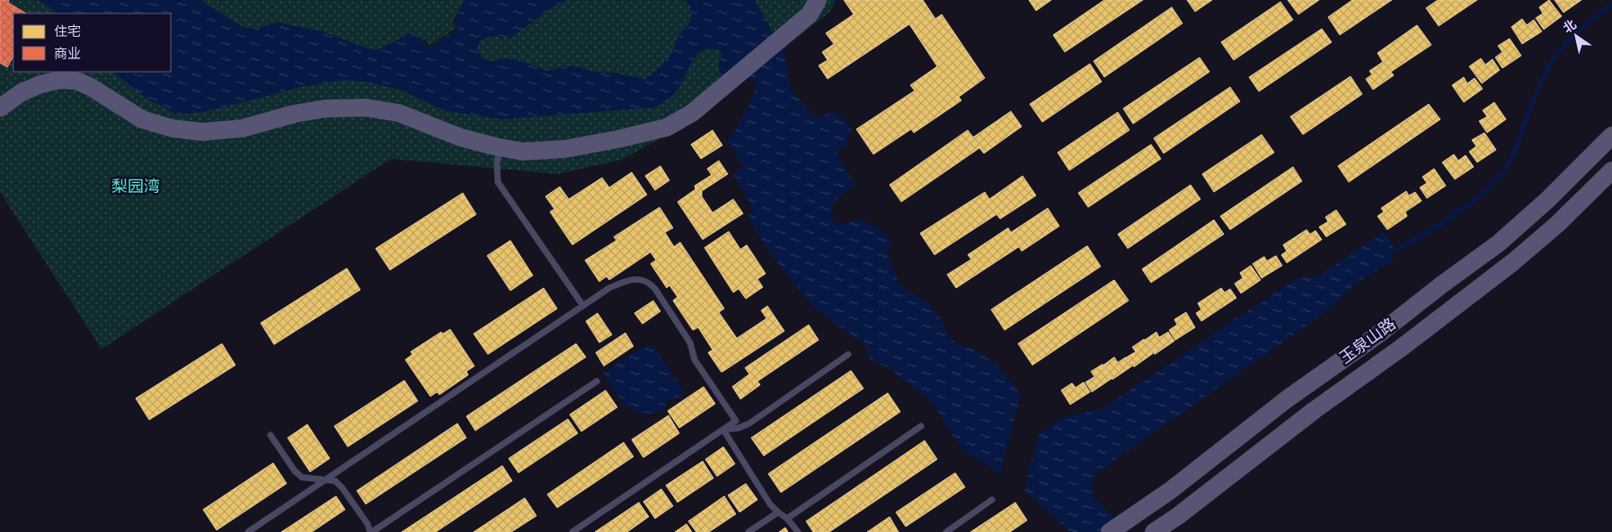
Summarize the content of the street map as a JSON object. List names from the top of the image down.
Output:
{
  "streets": {
    "street": ["玉泉山路"]
  },
  "parks": ["梨园湾"],
  "legend": ["住宅", "商业"],
  "north": "top left"
}
